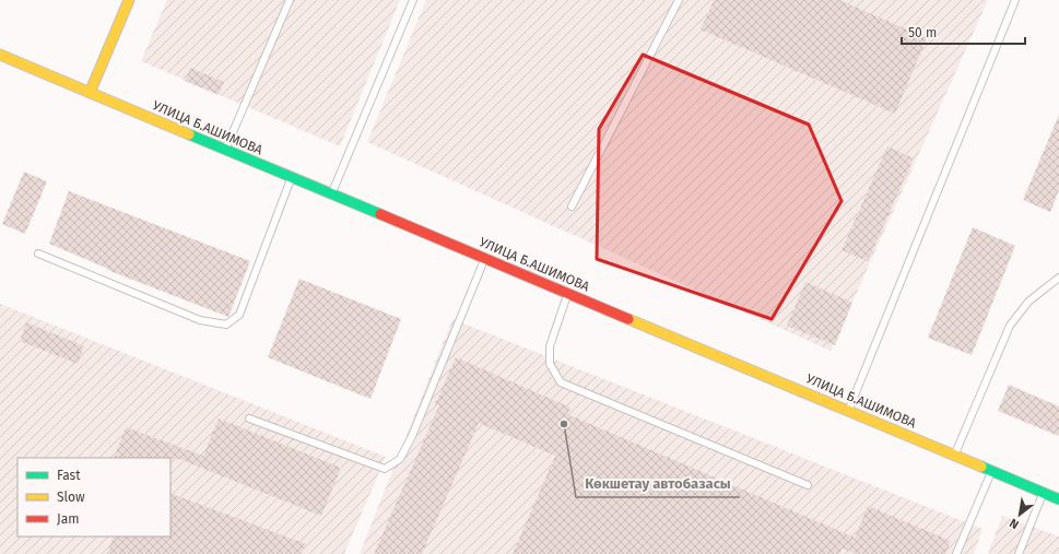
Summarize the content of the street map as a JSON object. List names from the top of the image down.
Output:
{
  "streets": {
    "street": ["УЛИЦА Б.АШИМОВА"]
  },
  "places": ["Көкшетау автобазасы"],
  "legend": ["Fast", "Slow", "Jam"],
  "scale_bar": "50 m",
  "north": "bottom left"
}
